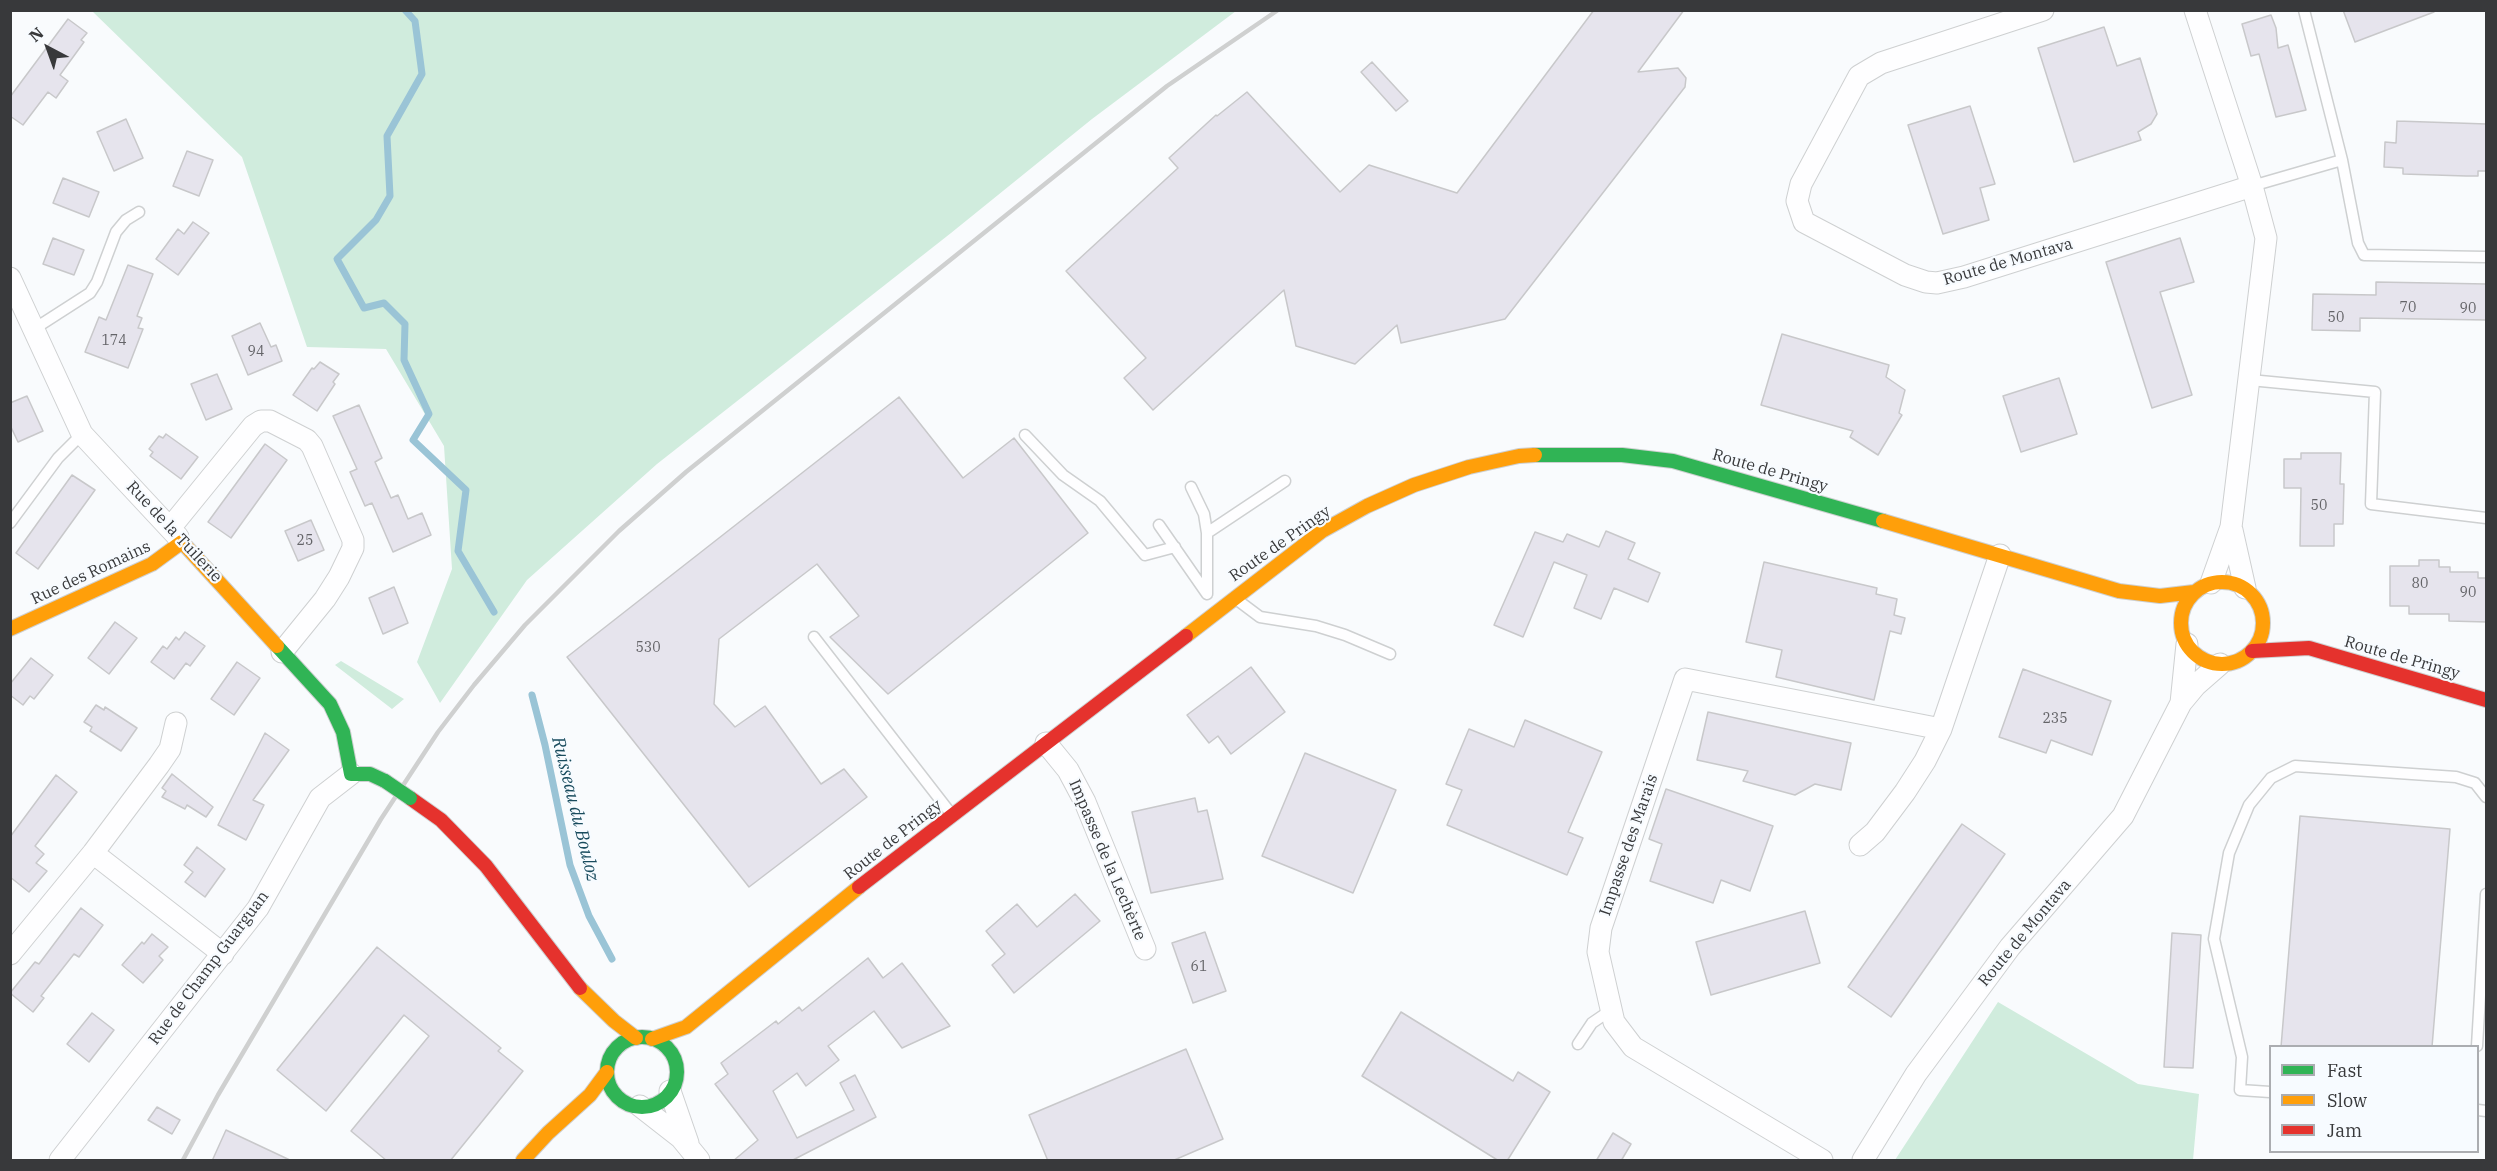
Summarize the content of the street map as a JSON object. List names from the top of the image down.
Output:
{
  "streets": {
    "street": [
      "Route de Montava",
      "Route de Pringy",
      "Rue de la Tuilerie",
      "Rue des Romains",
      "Impasse des Marais",
      "Impasse de la Lechèrte",
      "Rue de Champ Guarguan"
    ]
  },
  "crossings": [
    ["Route de Montava", "Route de Pringy"],
    ["Route de Pringy", "Impasse de la Lechèrte"],
    ["Rue de la Tuilerie", "Rue des Romains"],
    ["Rue de la Tuilerie", "Rue de Champ Guarguan"]
  ],
  "water": ["Ruisseau du Bouloz"],
  "house_numbers": [
    "70",
    "90",
    "50",
    "174",
    "94",
    "50",
    "25",
    "80",
    "90",
    "530",
    "235",
    "61"
  ],
  "legend": ["Fast", "Slow", "Jam"],
  "north": "top left"
}
